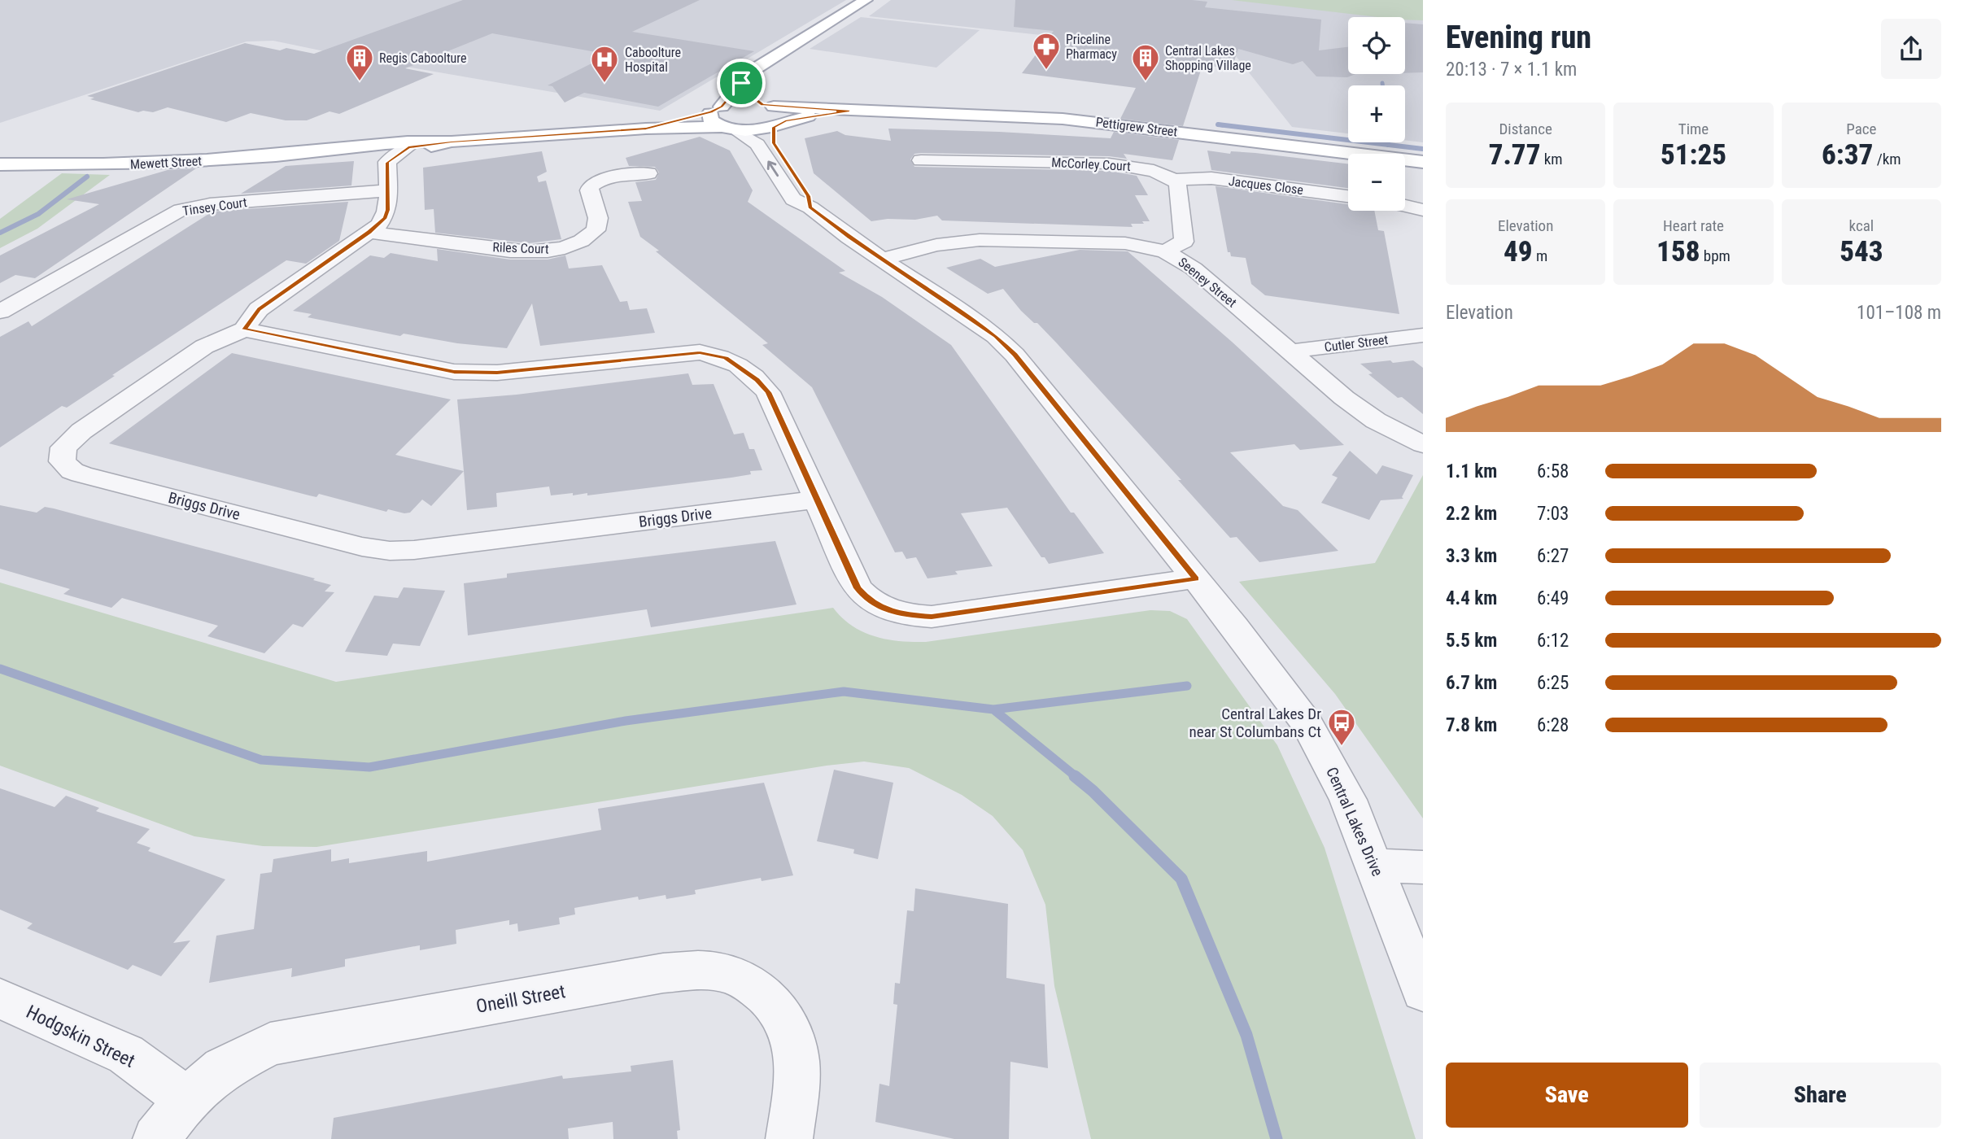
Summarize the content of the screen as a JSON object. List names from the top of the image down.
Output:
{
  "streets": {
    "main road": ["Pettigrew Street", "Mewett Street"],
    "street": [
      "McCorley Court",
      "Jacques Close",
      "Tinsey Court",
      "Riles Court",
      "Seeney Street",
      "Cutler Street",
      "Briggs Drive",
      "Central Lakes Drive",
      "Oneill Street",
      "Hodgskin Street"
    ]
  },
  "crossings": [
    ["Pettigrew Street", "Mewett Street"],
    ["Pettigrew Street", "Central Lakes Drive"],
    ["Mewett Street", "Briggs Drive"],
    ["Mewett Street", "Central Lakes Drive"],
    ["McCorley Court", "Jacques Close"],
    ["Tinsey Court", "Briggs Drive"],
    ["Riles Court", "Briggs Drive"],
    ["Seeney Street", "Cutler Street"],
    ["Seeney Street", "Central Lakes Drive"],
    ["Oneill Street", "Hodgskin Street"]
  ],
  "places": {
    "pharmacy": ["Priceline Pharmacy"],
    "building": ["Regis Caboolture", "Central Lakes Shopping Village"],
    "hospital": ["Caboolture Hospital"],
    "bus stop": ["Central Lakes Dr near St Columbans Ct"]
  },
  "page": {
    "heading": ["Evening run", "20:13 · 7 × 1.1 km"],
    "map_buttons": ["+", "−"],
    "stats": [
      ["Distance", "7.77 km"],
      ["Time", "51:25"],
      ["Pace", "6:37 /km"],
      ["Elevation", "49 m"],
      ["Heart rate", "158 bpm"],
      ["kcal", "543"]
    ],
    "chart": ["Elevation", "101–108 m"],
    "list": [
      {
        "name": "1.1 km",
        "note": "6:58"
      },
      {
        "name": "2.2 km",
        "note": "7:03"
      },
      {
        "name": "3.3 km",
        "note": "6:27"
      },
      {
        "name": "4.4 km",
        "note": "6:49"
      },
      {
        "name": "5.5 km",
        "note": "6:12"
      },
      {
        "name": "6.7 km",
        "note": "6:25"
      },
      {
        "name": "7.8 km",
        "note": "6:28"
      }
    ],
    "buttons": ["Save", "Share"]
  }
}
